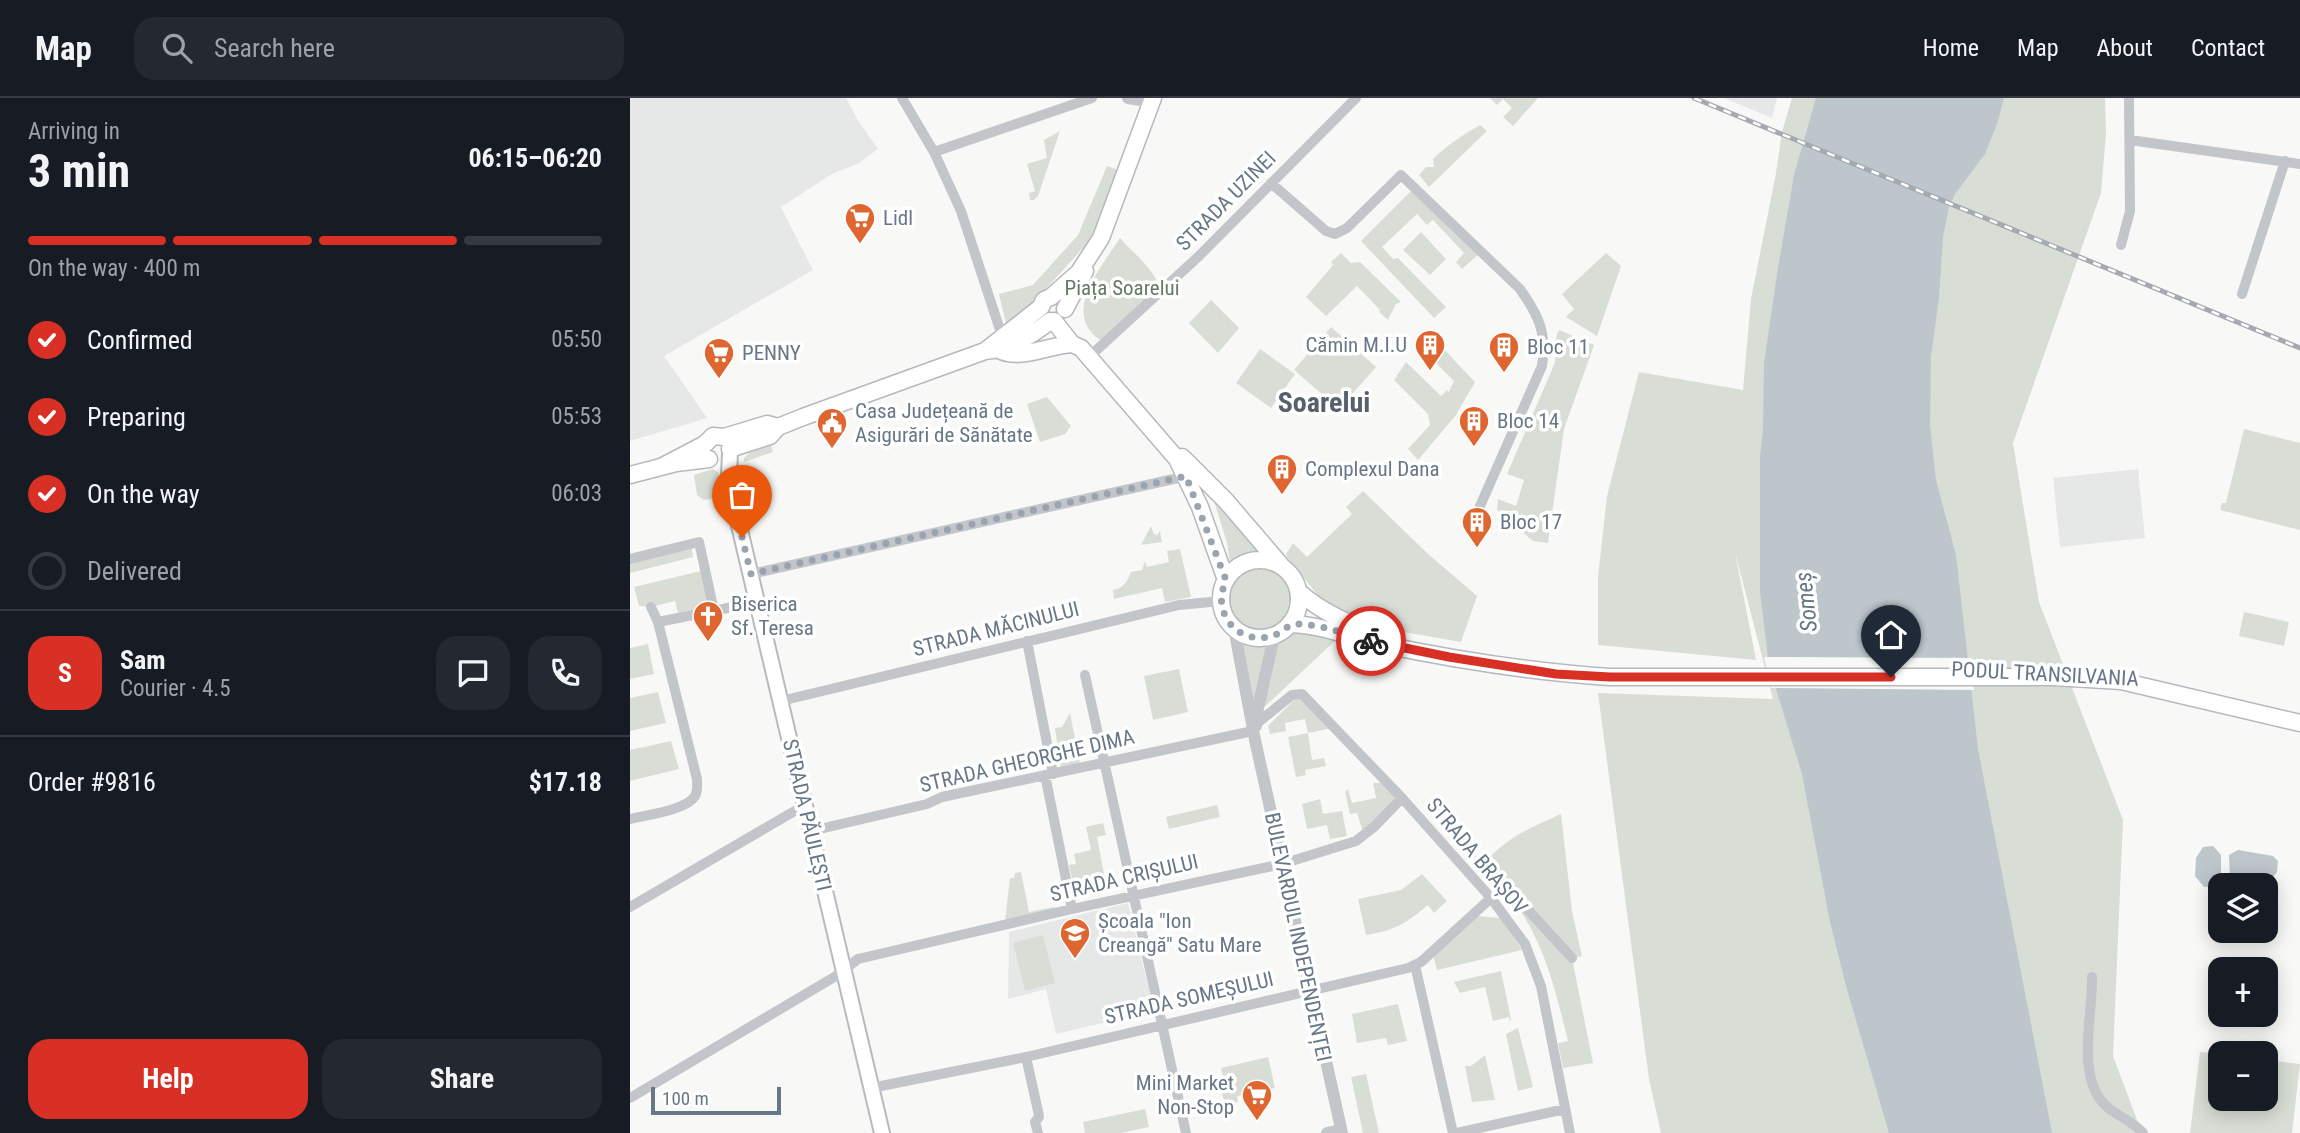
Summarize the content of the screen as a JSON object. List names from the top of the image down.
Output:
{
  "streets": {
    "main road": ["PODUL TRANSILVANIA", "STRADA PĂULEȘTI", "BULEVARDUL INDEPENDENȚEI"],
    "street": [
      "STRADA UZINEI",
      "STRADA MĂCINULUI",
      "STRADA GHEORGHE DIMA",
      "STRADA BRAȘOV",
      "STRADA CRIȘULUI",
      "STRADA SOMEȘULUI"
    ]
  },
  "crossings": [
    ["STRADA MĂCINULUI", "STRADA PĂULEȘTI"],
    ["STRADA MĂCINULUI", "BULEVARDUL INDEPENDENȚEI"],
    ["STRADA GHEORGHE DIMA", "STRADA PĂULEȘTI"],
    ["STRADA GHEORGHE DIMA", "STRADA BRAȘOV"],
    ["STRADA GHEORGHE DIMA", "BULEVARDUL INDEPENDENȚEI"],
    ["STRADA PĂULEȘTI", "STRADA CRIȘULUI"],
    ["STRADA PĂULEȘTI", "STRADA SOMEȘULUI"],
    ["STRADA BRAȘOV", "STRADA CRIȘULUI"],
    ["STRADA BRAȘOV", "BULEVARDUL INDEPENDENȚEI"],
    ["STRADA BRAȘOV", "STRADA SOMEȘULUI"],
    ["STRADA CRIȘULUI", "BULEVARDUL INDEPENDENȚEI"],
    ["BULEVARDUL INDEPENDENȚEI", "STRADA SOMEȘULUI"]
  ],
  "districts": ["Soarelui"],
  "water": ["Someș"],
  "parks": ["Piața Soarelui"],
  "places": {
    "supermarket": ["Lidl", "PENNY", "Mini Market Non-Stop"],
    "building": [
      "Cămin M.I.U",
      "Bloc 11",
      "Bloc 14",
      "Complexul Dana",
      "Bloc 17"
    ],
    "public building": ["Casa Județeană de Asigurări de Sănătate"],
    "church": ["Biserica Sf. Teresa"],
    "school or university": ["Școala \"Ion Creangă\" Satu Mare"]
  },
  "scale_bar": "100 m",
  "page": {
    "header": "Map",
    "search": "Search here",
    "nav": [
      "Home",
      "Map",
      "About",
      "Contact"
    ],
    "heading": ["3 min", "Arriving in", "06:15–06:20"],
    "panel": [
      "Sam",
      "Courier · 4.5",
      "Order #9816",
      "$17.18"
    ],
    "bar": "On the way · 400 m",
    "list": [
      ["Confirmed", "05:50"],
      ["Preparing", "05:53"],
      ["On the way", "06:03"],
      "Delivered"
    ],
    "round": "S",
    "map_buttons": ["+", "−"],
    "buttons": ["Help", "Share"],
    "scale": "100 m"
  }
}
